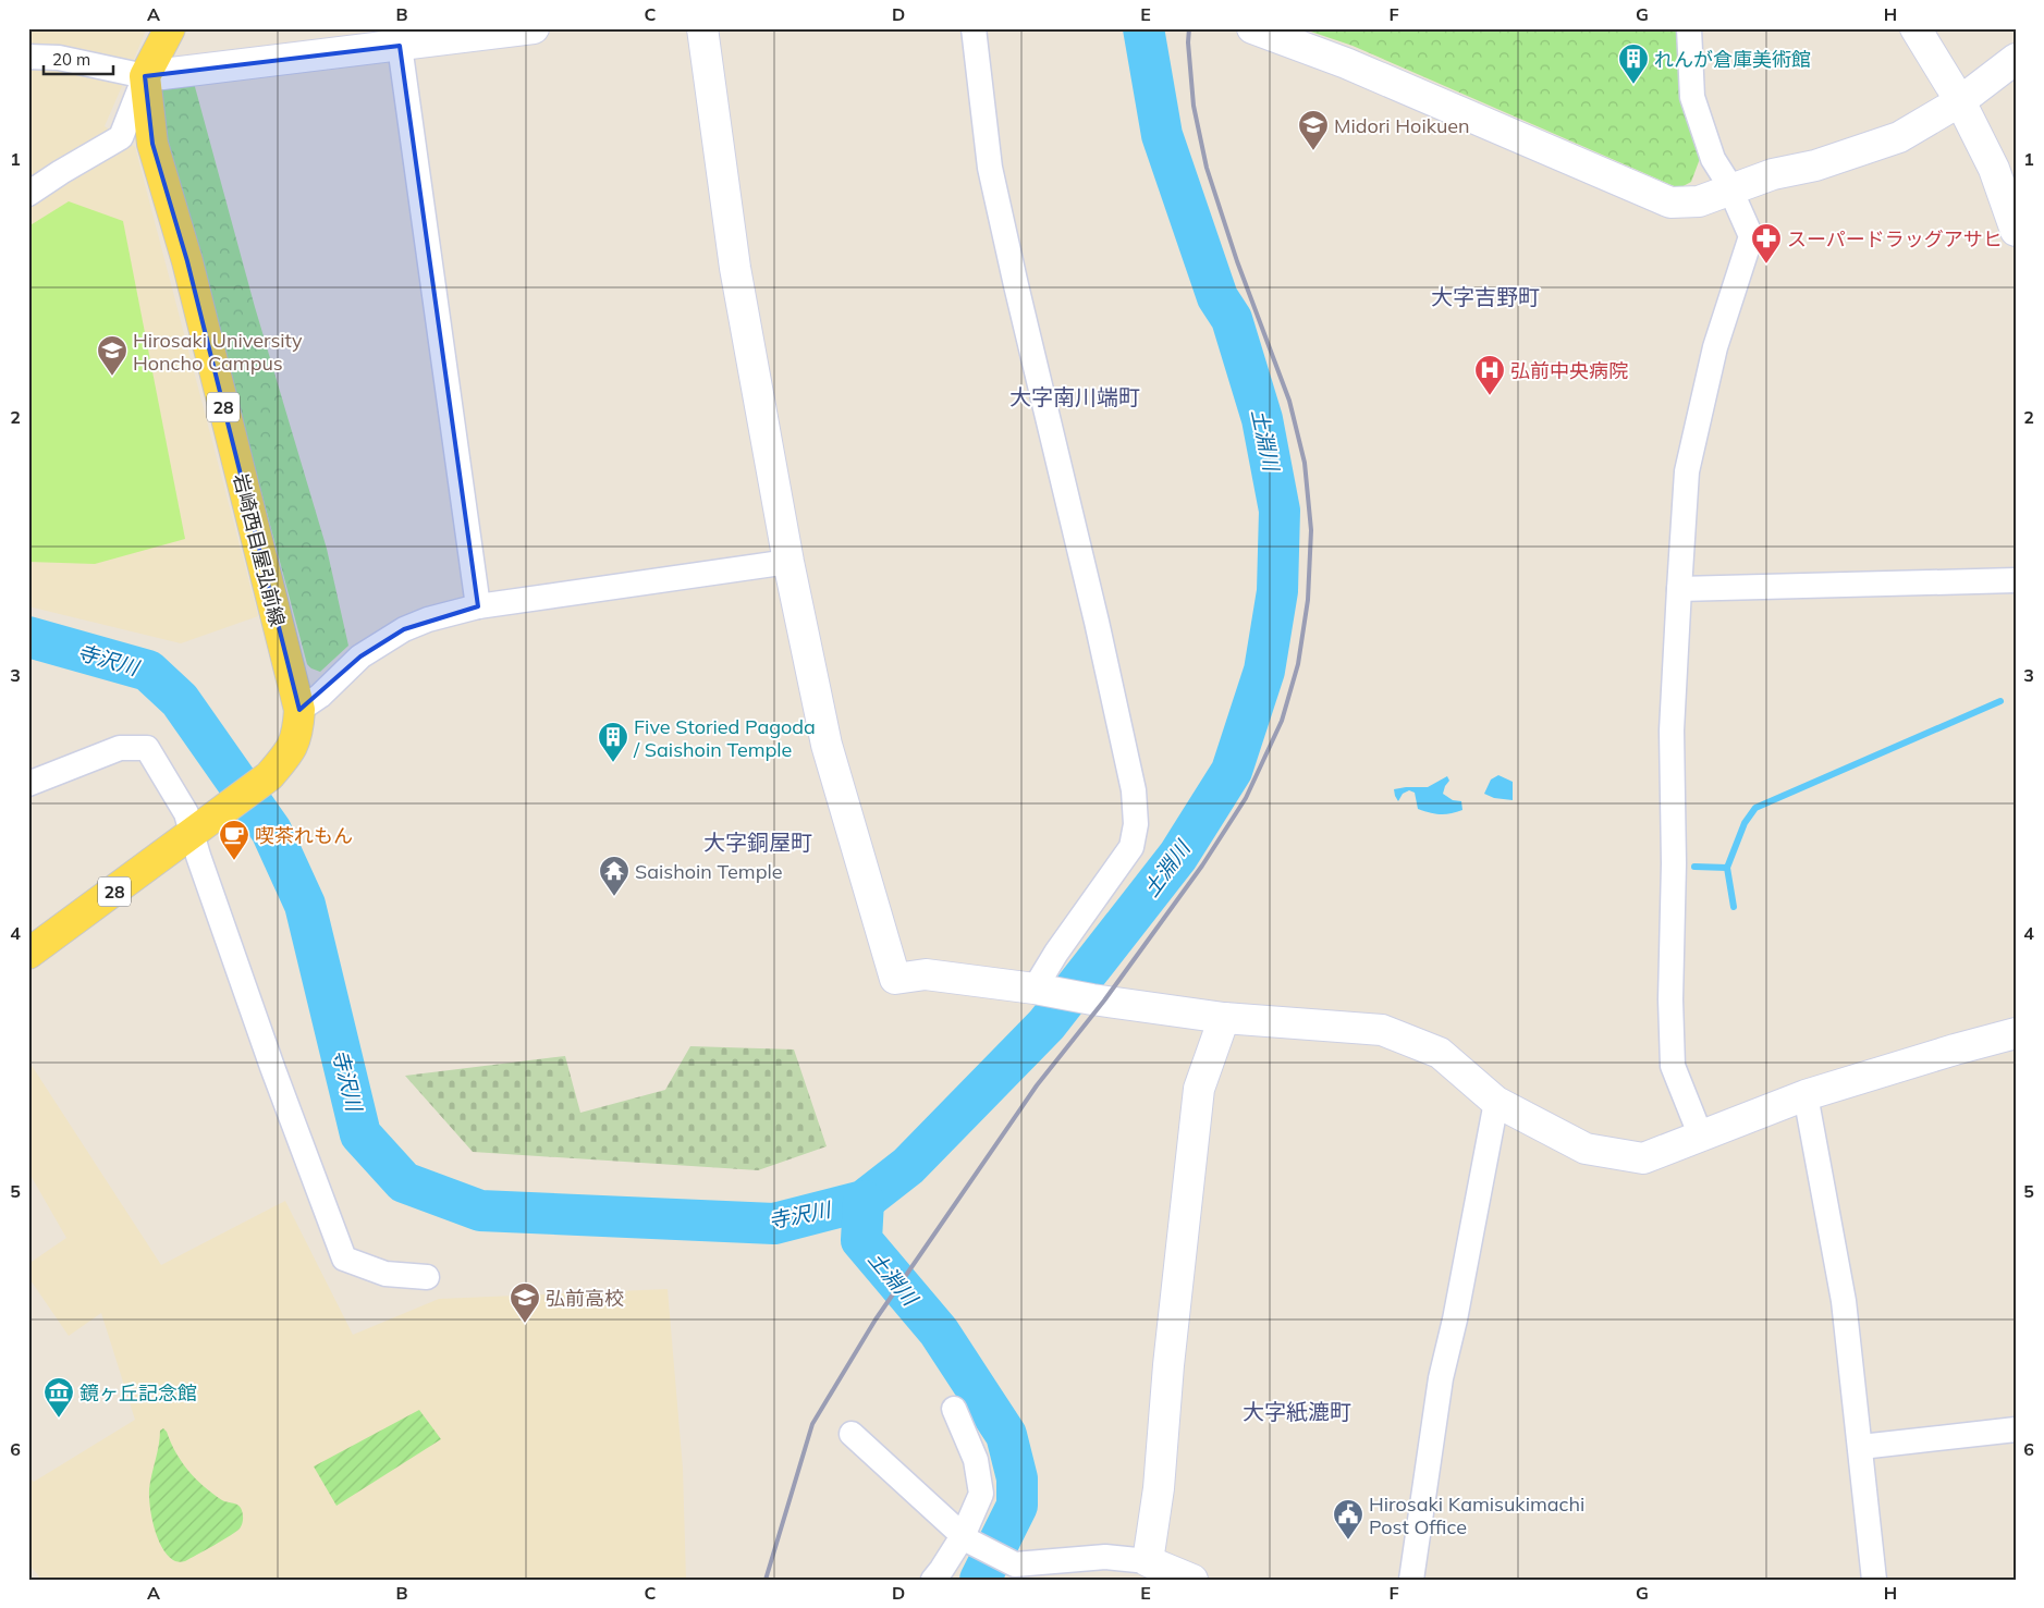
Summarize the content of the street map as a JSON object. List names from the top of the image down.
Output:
{
  "streets": {
    "main road": ["28", "岩崎西目屋弘前線"]
  },
  "districts": [
    "大字吉野町",
    "大字南川端町",
    "大字銅屋町",
    "大字紙漉町"
  ],
  "water": ["土淵川", "寺沢川"],
  "places": {
    "building": ["れんが倉庫美術館", "Five Storied Pagoda / Saishoin Temple"],
    "school or university": ["Midori Hoikuen", "Hirosaki University Honcho Campus", "弘前高校"],
    "pharmacy": ["スーパードラッグアサヒ"],
    "hospital": ["弘前中央病院"],
    "cafe": ["喫茶れもん"],
    "temple": ["Saishoin Temple"],
    "museum": ["鏡ヶ丘記念館"],
    "public building": ["Hirosaki Kamisukimachi Post Office"]
  },
  "scale_bar": "20 m",
  "grid": {
    "columns": [
      "A",
      "B",
      "C",
      "D",
      "E",
      "F",
      "G",
      "H"
    ],
    "rows": [
      "1",
      "2",
      "3",
      "4",
      "5",
      "6"
    ]
  }
}
